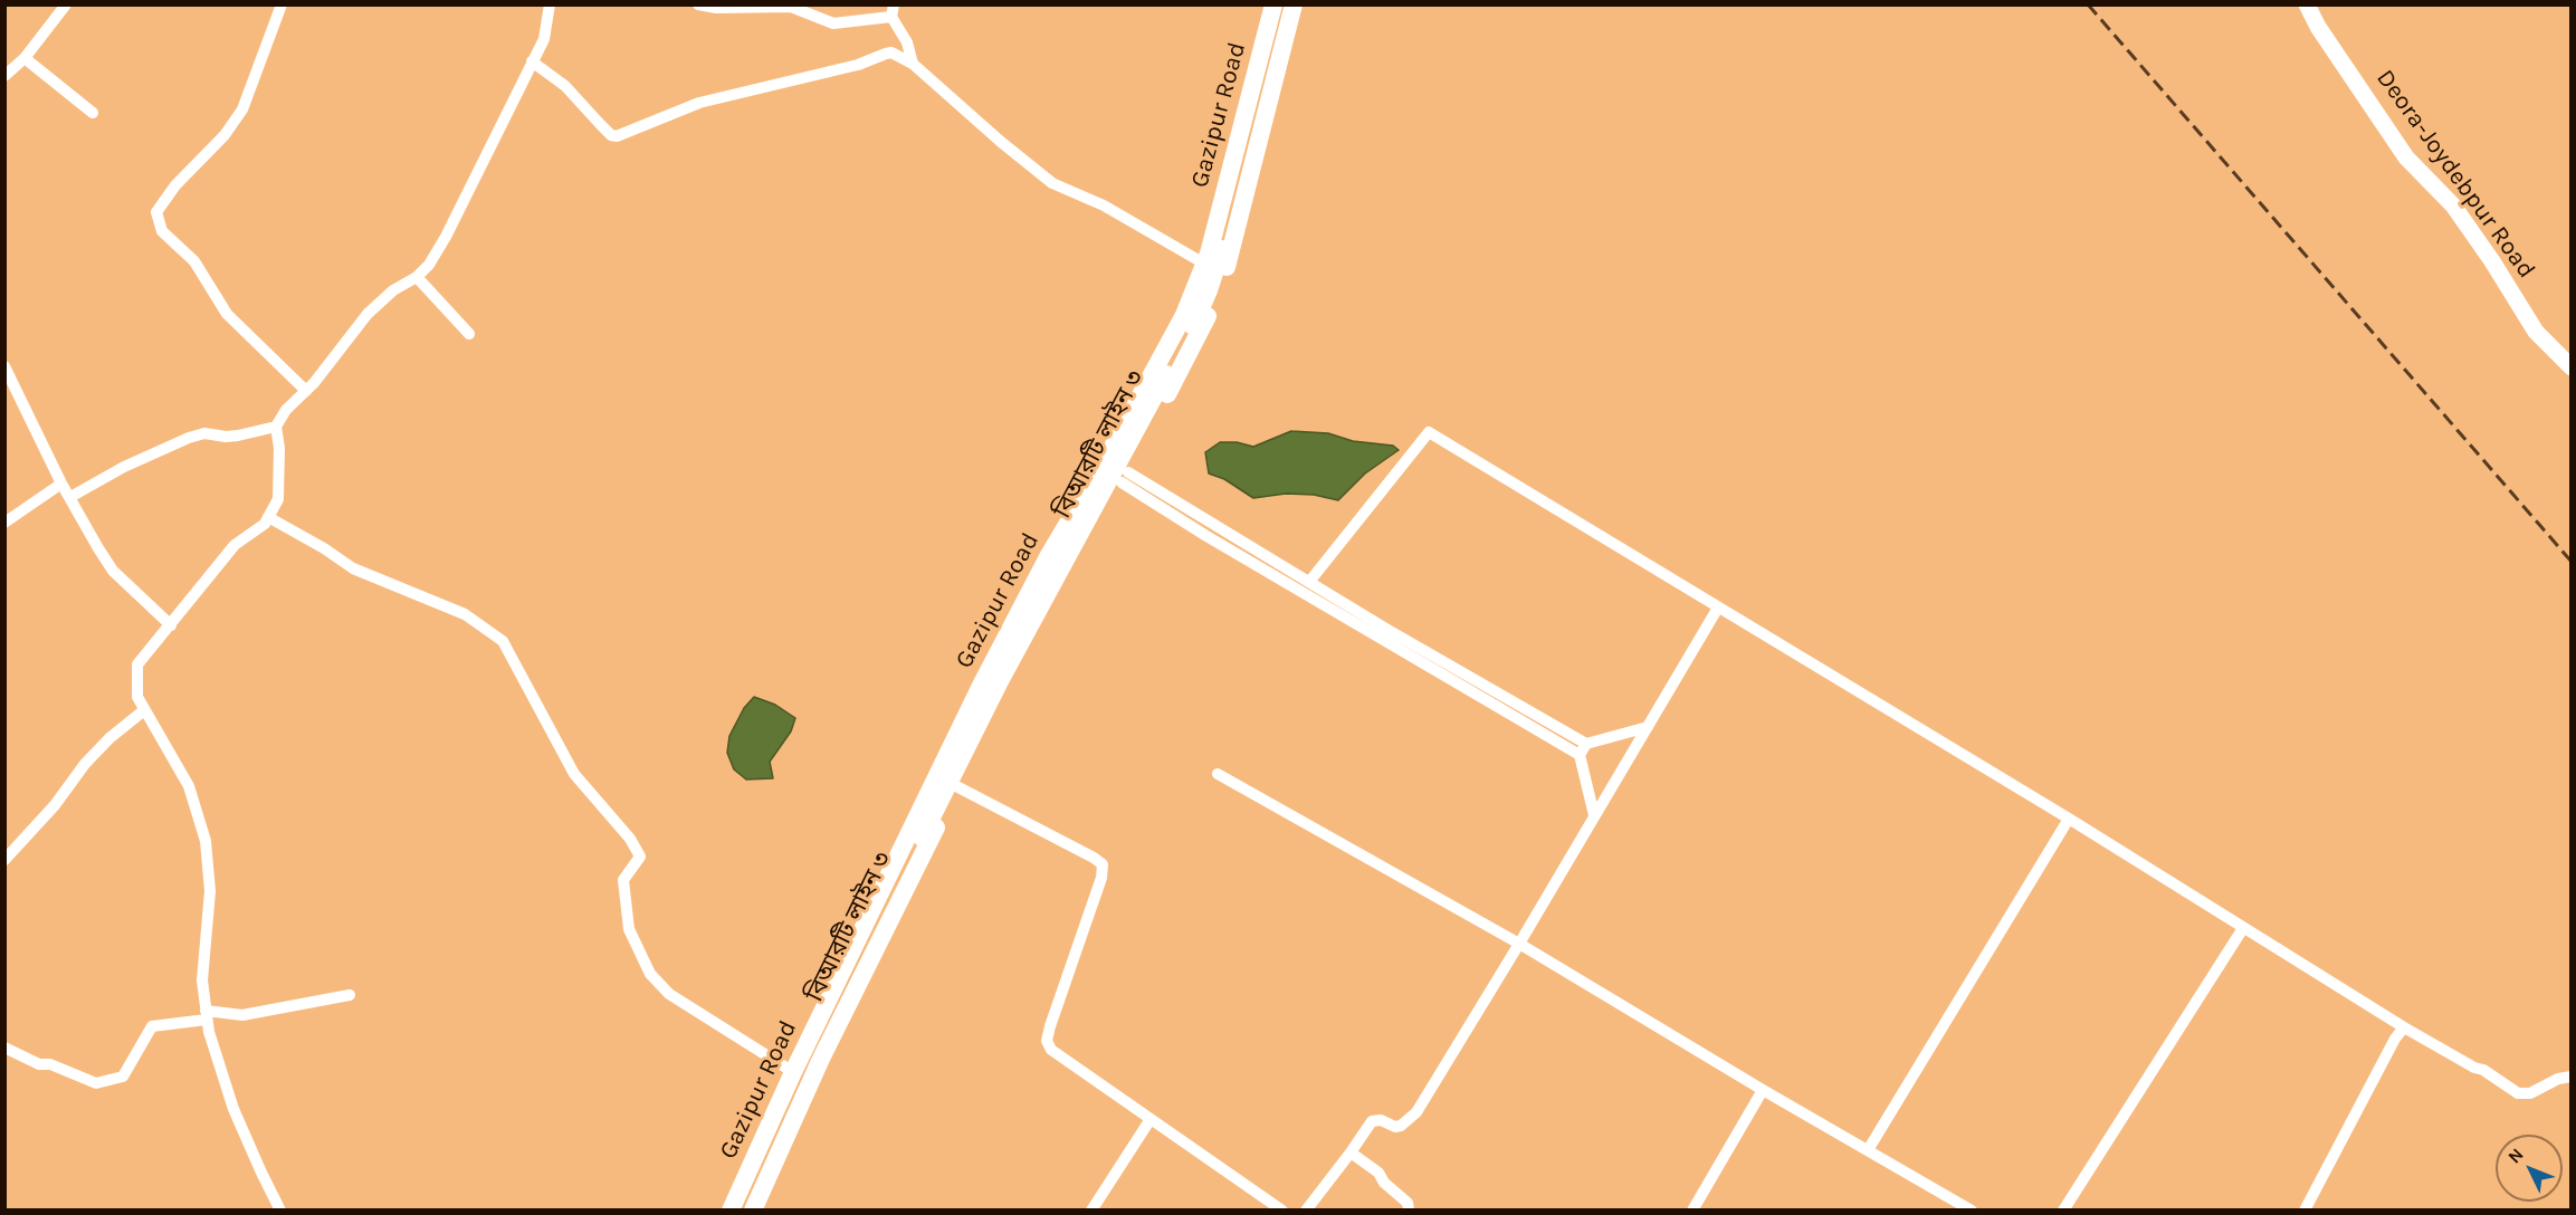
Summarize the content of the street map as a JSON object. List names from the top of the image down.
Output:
{
  "streets": {
    "main road": ["Gazipur Road", "বিআরটি লাইন ৩"],
    "street": ["Deora-Joydebpur Road"]
  },
  "north": "top left"
}
